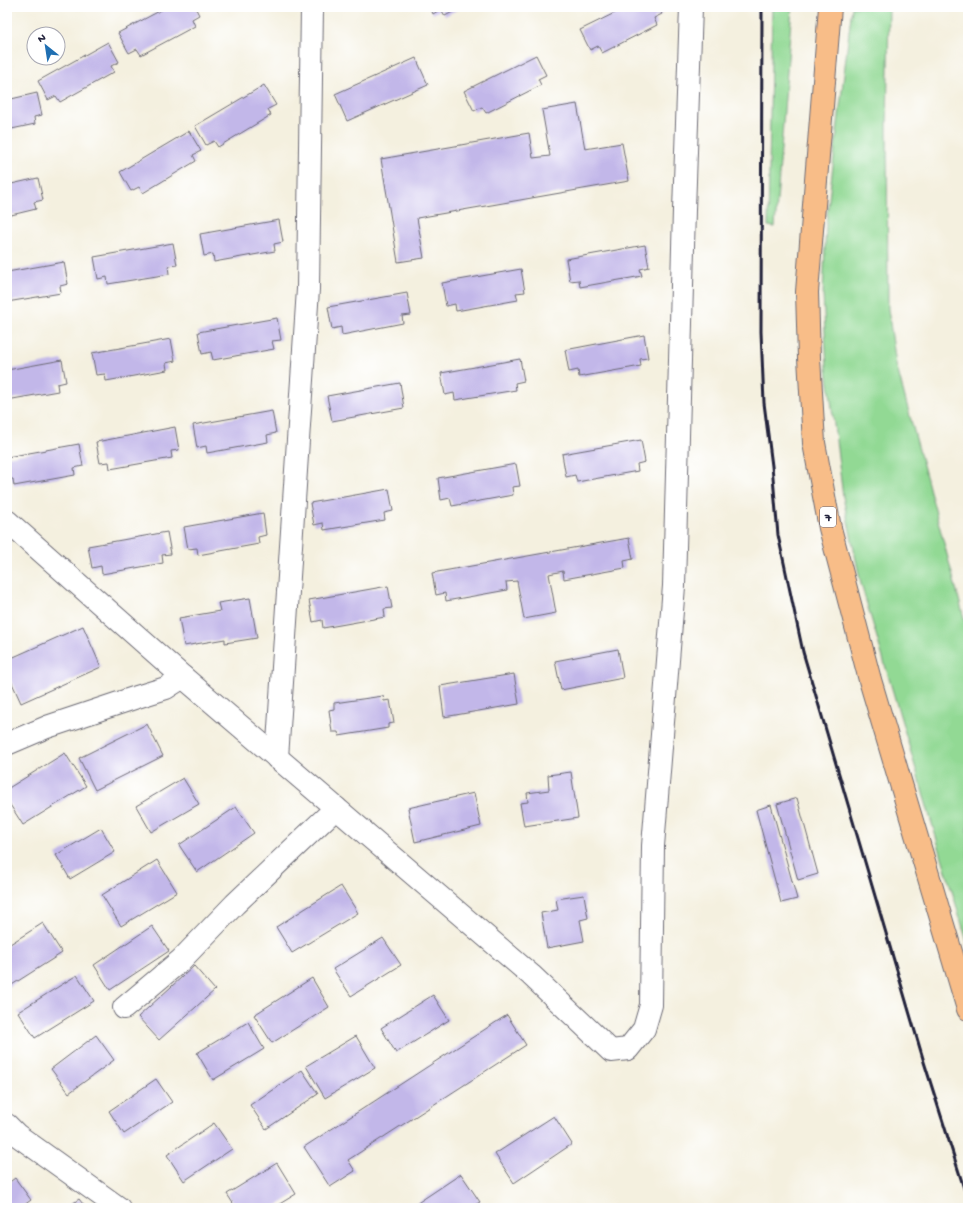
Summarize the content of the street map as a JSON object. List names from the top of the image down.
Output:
{
  "streets": {
    "highway": ["7"]
  },
  "north": "top left"
}
